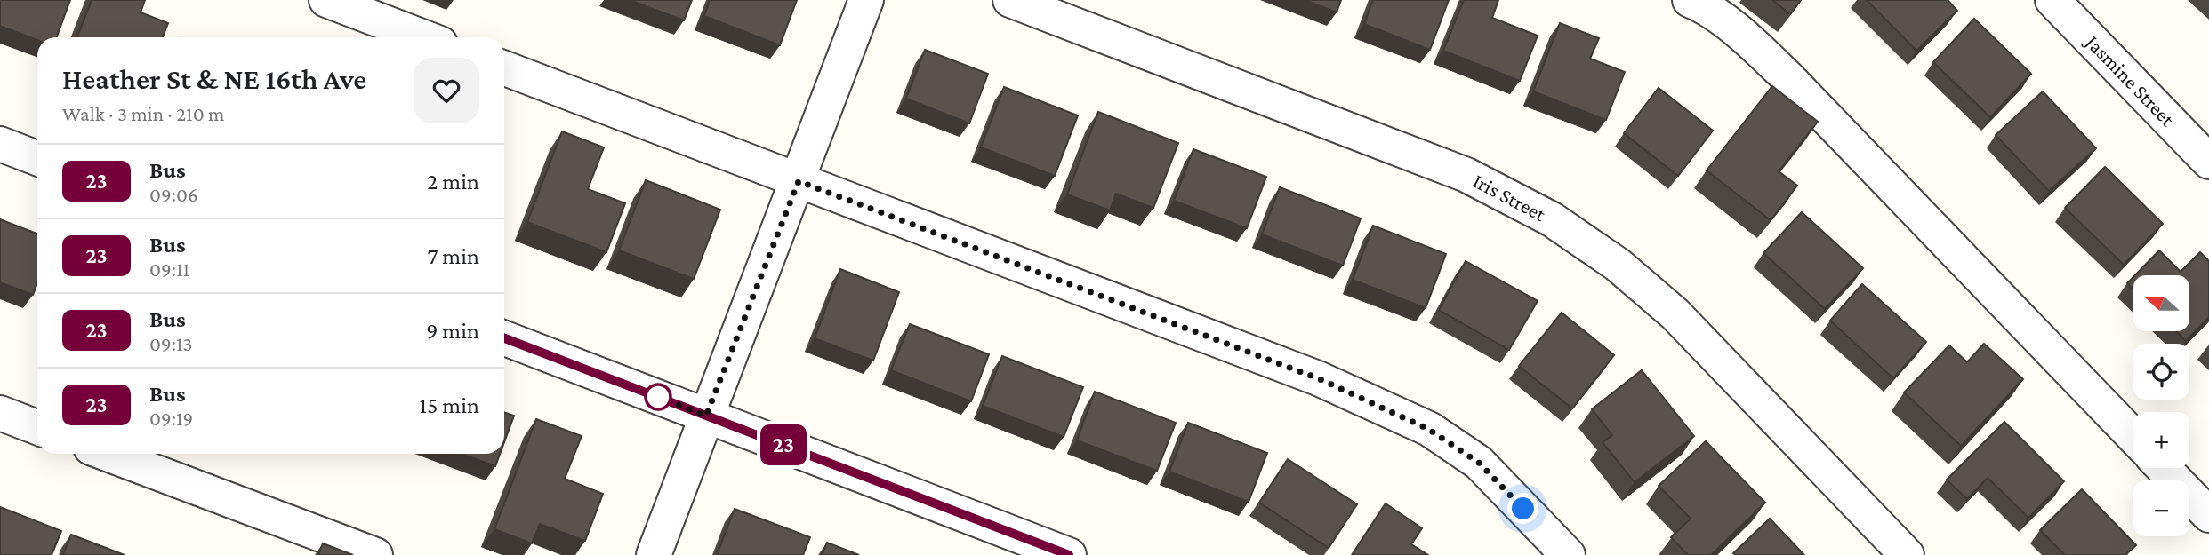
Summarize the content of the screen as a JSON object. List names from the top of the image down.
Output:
{
  "streets": {
    "street": ["Jasmine Street", "Iris Street"]
  },
  "lines": ["bus line 23"],
  "north": "left",
  "page": {
    "on_map": "23",
    "heading": ["Heather St & NE 16th Ave", "Walk · 3 min · 210 m"],
    "list": [
      {
        "mark": "23",
        "name": "Bus",
        "note": "09:06",
        "value": "2 min"
      },
      {
        "mark": "23",
        "name": "Bus",
        "note": "09:11",
        "value": "7 min"
      },
      {
        "mark": "23",
        "name": "Bus",
        "note": "09:13",
        "value": "9 min"
      },
      {
        "mark": "23",
        "name": "Bus",
        "note": "09:19",
        "value": "15 min"
      }
    ],
    "map_buttons": ["+", "−"]
  }
}
